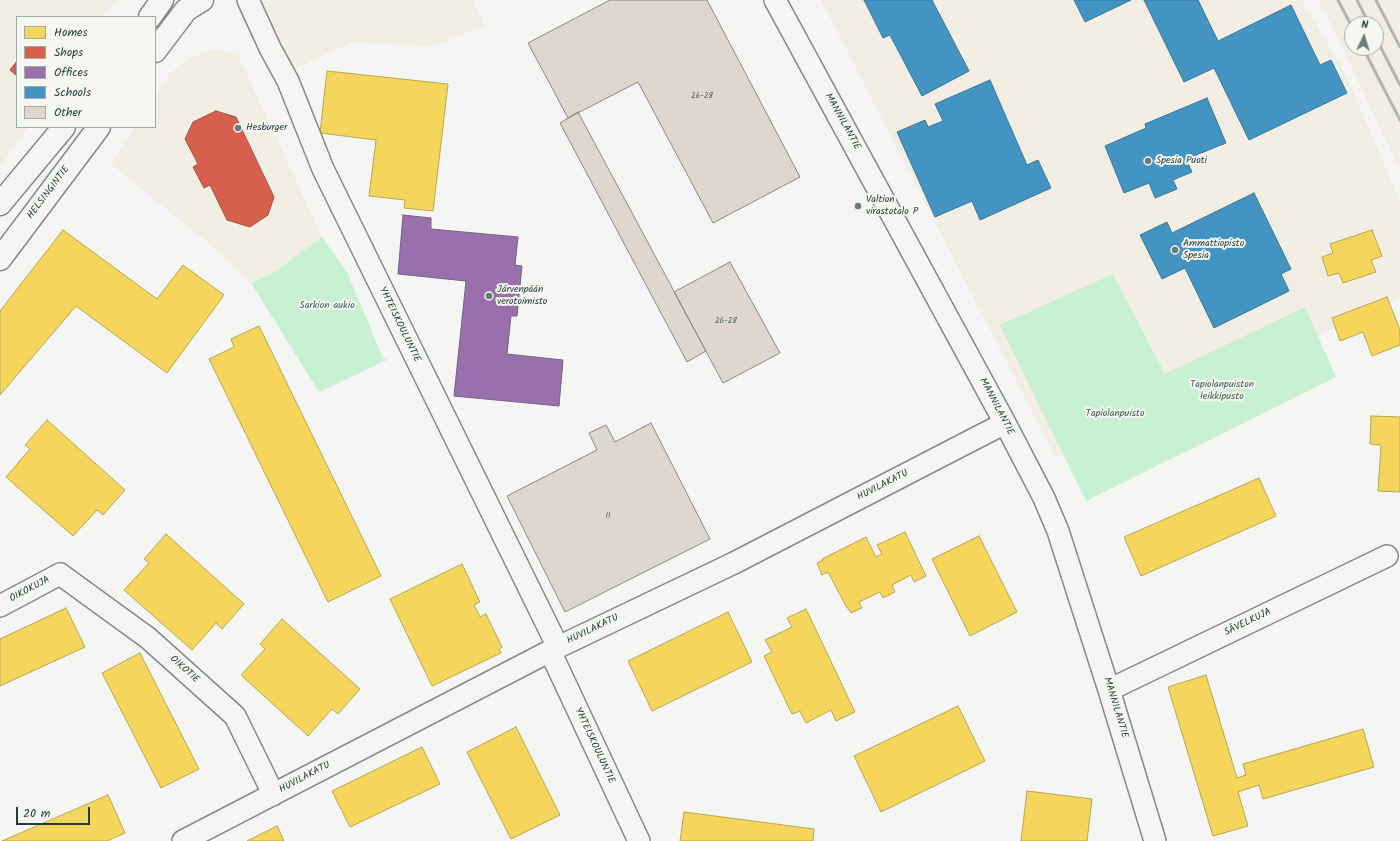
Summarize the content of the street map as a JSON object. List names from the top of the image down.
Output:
{
  "streets": {
    "main road": ["HELSINGINTIE"],
    "street": [
      "MANNILANTIE",
      "YHTEISKOULUNTIE",
      "HUVILAKATU",
      "OIKOKUJA",
      "SÄVELKUJA",
      "OIKOTIE"
    ]
  },
  "crossings": [
    ["MANNILANTIE", "HUVILAKATU"],
    ["MANNILANTIE", "SÄVELKUJA"],
    ["YHTEISKOULUNTIE", "HUVILAKATU"],
    ["HUVILAKATU", "OIKOTIE"],
    ["OIKOKUJA", "OIKOTIE"]
  ],
  "parks": ["Sarkion aukio", "Tapiolanpuiston leikkipusto", "Tapiolanpuisto"],
  "places": [
    "Hesburger",
    "Spesia Puoti",
    "Valtion virastotalo P",
    "Ammattiopisto Spesia",
    "Järvenpään verotoimisto"
  ],
  "house_numbers": ["26-28", "26-28", "11"],
  "legend": [
    "Homes",
    "Shops",
    "Offices",
    "Schools",
    "Other"
  ],
  "scale_bar": "20 m",
  "north": "top"
}
